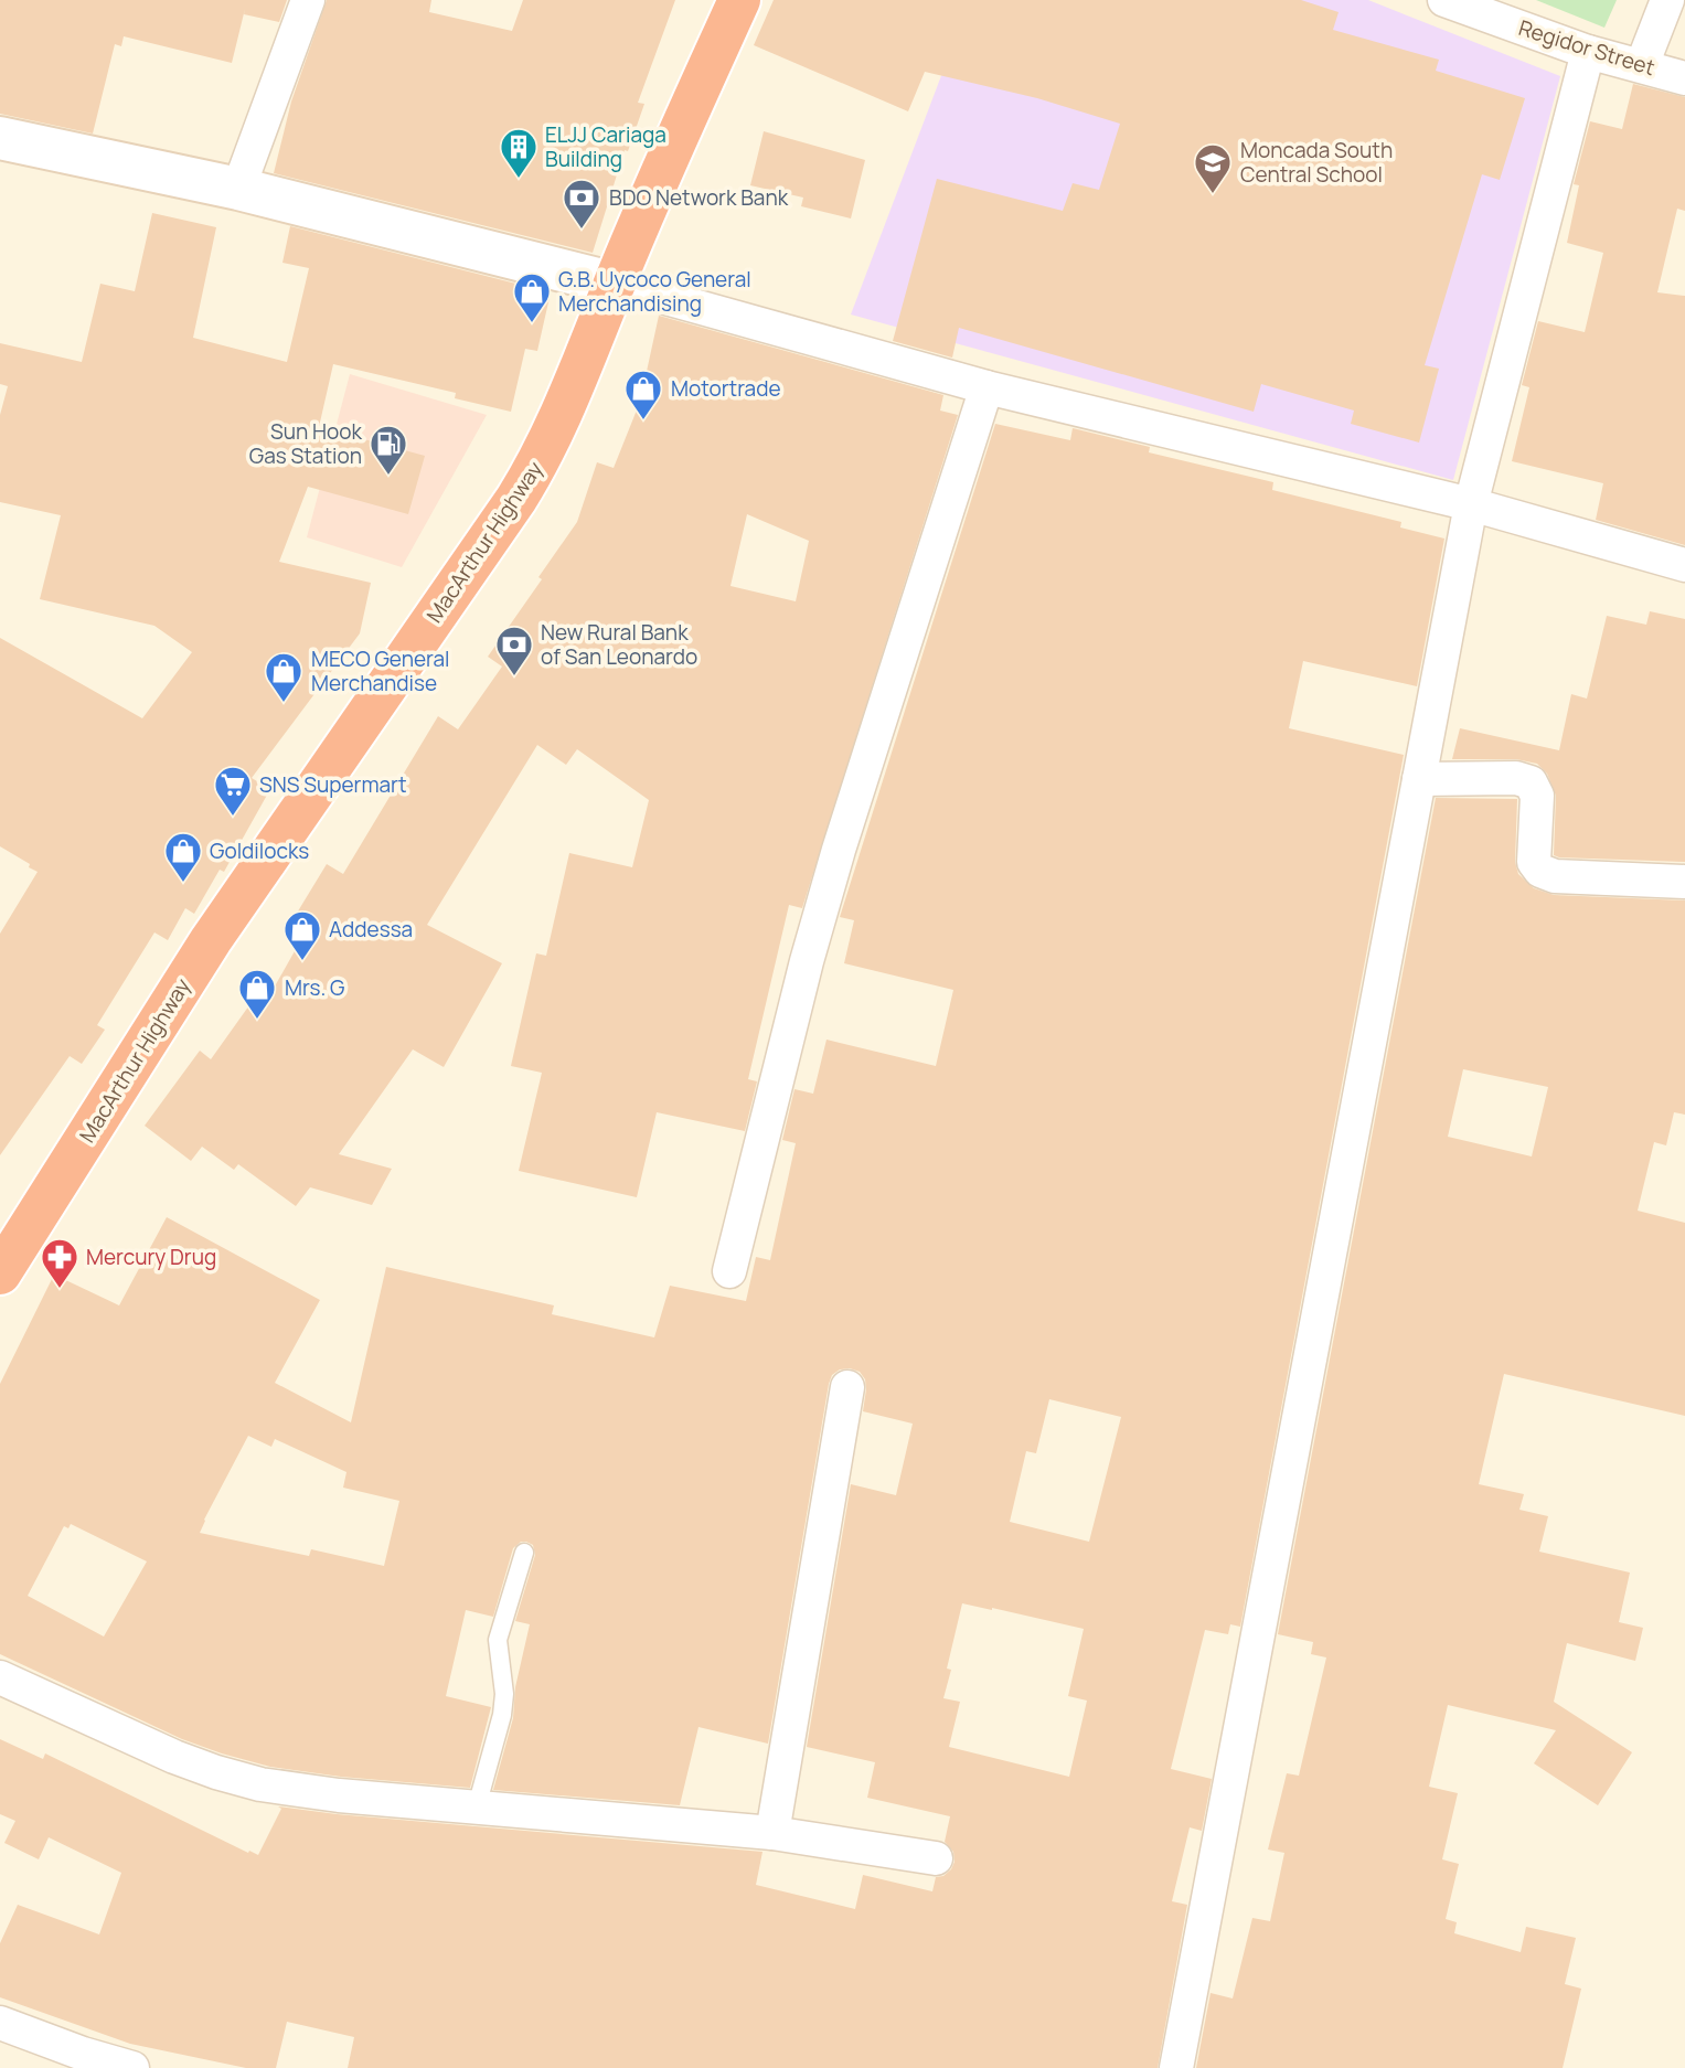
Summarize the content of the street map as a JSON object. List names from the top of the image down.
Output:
{
  "streets": {
    "highway": ["MacArthur Highway"],
    "street": ["Regidor Street"]
  },
  "places": {
    "building": ["ELJJ Cariaga Building"],
    "school or university": ["Moncada South Central School"],
    "bank": ["BDO Network Bank", "New Rural Bank of San Leonardo"],
    "shop": [
      "G.B. Uycoco General Merchandising",
      "Motortrade",
      "MECO General Merchandise",
      "Goldilocks",
      "Addessa",
      "Mrs. G"
    ],
    "fuel station": ["Sun Hook Gas Station"],
    "supermarket": ["SNS Supermart"],
    "pharmacy": ["Mercury Drug"]
  }
}
